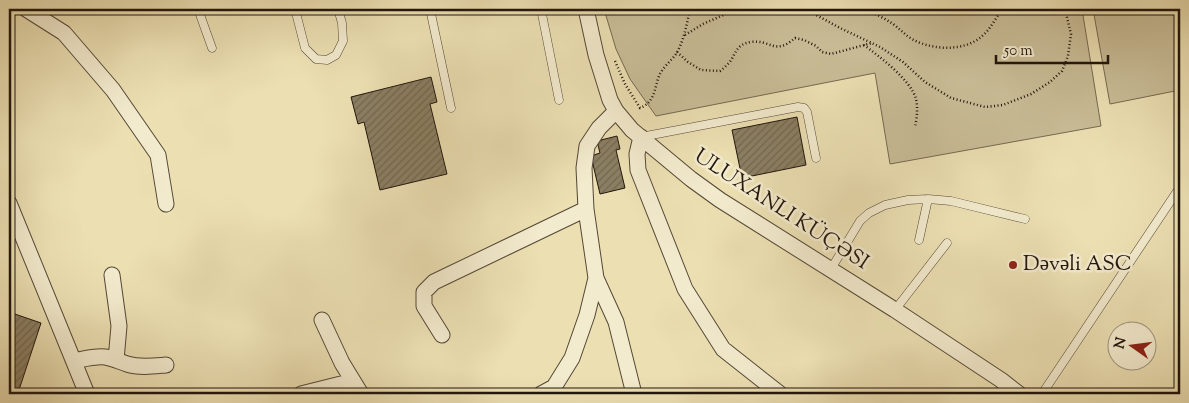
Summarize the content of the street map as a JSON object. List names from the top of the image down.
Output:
{
  "places": ["Dəvəli ASC"],
  "scale_bar": "50 m",
  "north": "left"
}
